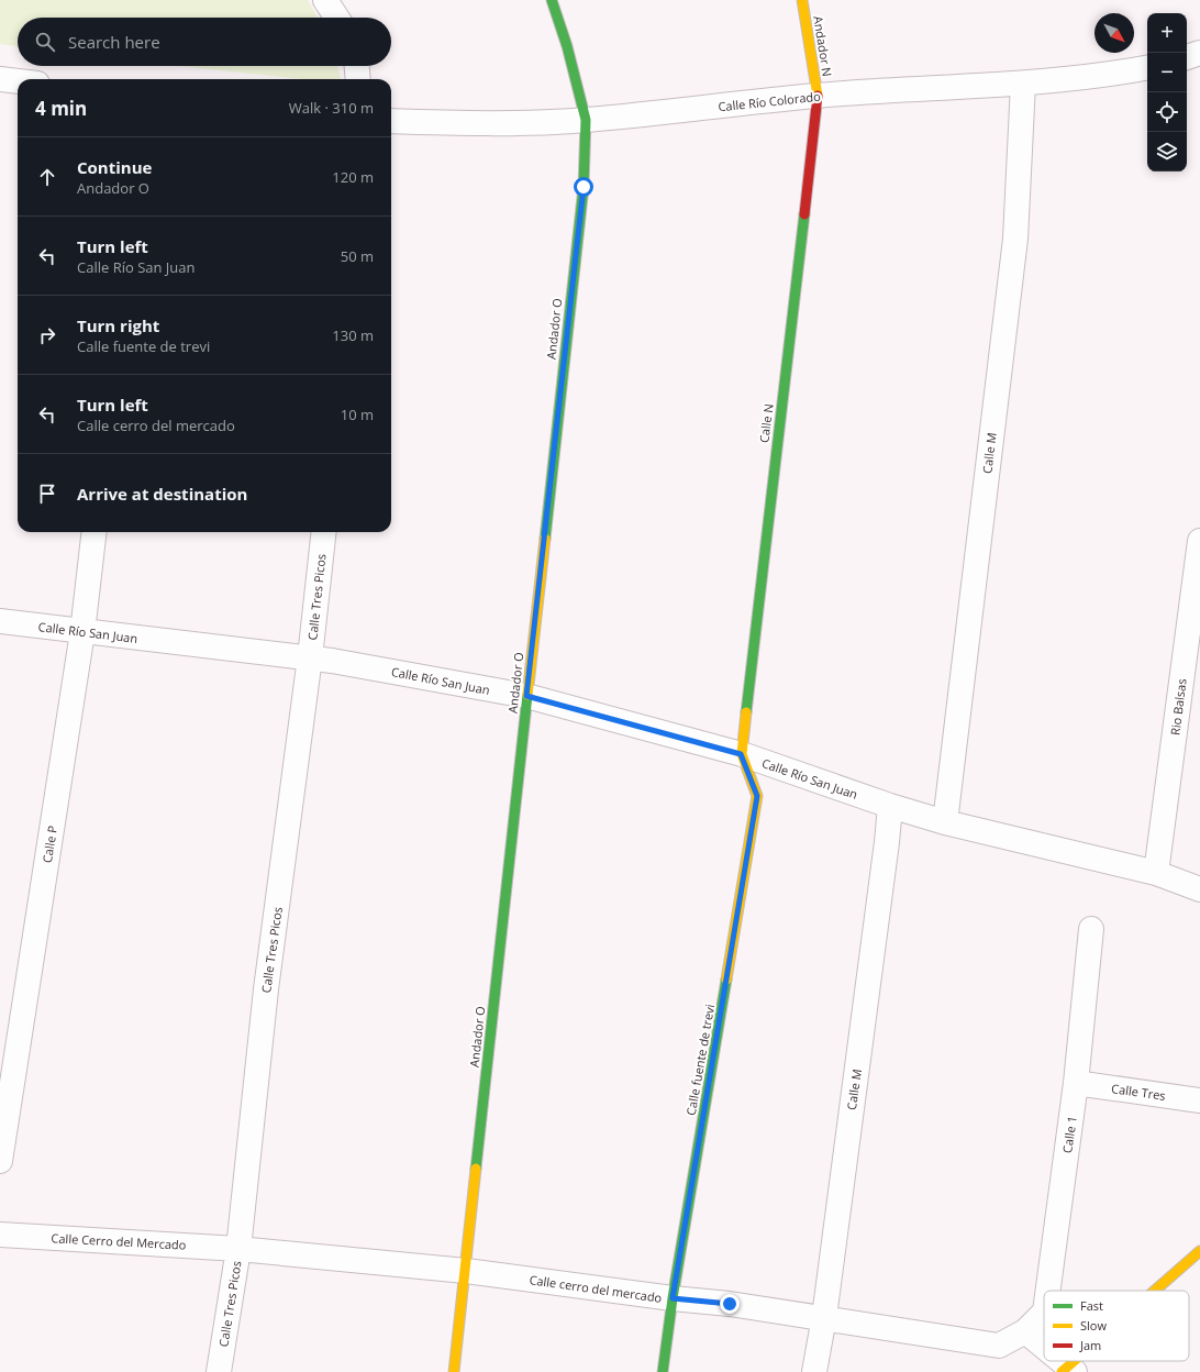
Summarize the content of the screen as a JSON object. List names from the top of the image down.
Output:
{
  "streets": {
    "street": [
      "Andador N",
      "Calle Río Colorado",
      "Andador O",
      "Calle N",
      "Calle M",
      "Calle Tres Picos",
      "Calle Río San Juan",
      "Rio Balsas",
      "Calle P",
      "Calle fuente de trevi",
      "Calle Tres",
      "Calle 1",
      "Calle Cerro del Mercado",
      "Calle cerro del mercado"
    ]
  },
  "crossings": [
    ["Andador N", "Calle Río Colorado"],
    ["Andador N", "Calle N"],
    ["Calle Río Colorado", "Andador O"],
    ["Calle Río Colorado", "Calle N"],
    ["Calle Río Colorado", "Calle M"],
    ["Andador O", "Calle Río San Juan"],
    ["Andador O", "Calle cerro del mercado"],
    ["Calle N", "Calle Río San Juan"],
    ["Calle N", "Calle fuente de trevi"],
    ["Calle M", "Calle Río San Juan"],
    ["Calle M", "Calle cerro del mercado"],
    ["Calle Tres Picos", "Calle Río San Juan"],
    ["Calle Tres Picos", "Calle Cerro del Mercado"],
    ["Calle Tres Picos", "Calle cerro del mercado"],
    ["Calle Río San Juan", "Rio Balsas"],
    ["Calle Río San Juan", "Calle P"],
    ["Calle Río San Juan", "Calle fuente de trevi"],
    ["Calle fuente de trevi", "Calle cerro del mercado"],
    ["Calle Tres", "Calle 1"],
    ["Calle 1", "Calle cerro del mercado"],
    ["Calle Cerro del Mercado", "Calle cerro del mercado"]
  ],
  "legend": ["Fast", "Slow", "Jam"],
  "north": "bottom right",
  "page": {
    "map_buttons": ["+", "−"],
    "search": "Search here",
    "heading": ["4 min", "Walk · 310 m"],
    "list": [
      ["Continue", "Andador O", "120 m"],
      ["Turn left", "Calle Río San Juan", "50 m"],
      ["Turn right", "Calle fuente de trevi", "130 m"],
      ["Turn left", "Calle cerro del mercado", "10 m"],
      "Arrive at destination"
    ]
  }
}
